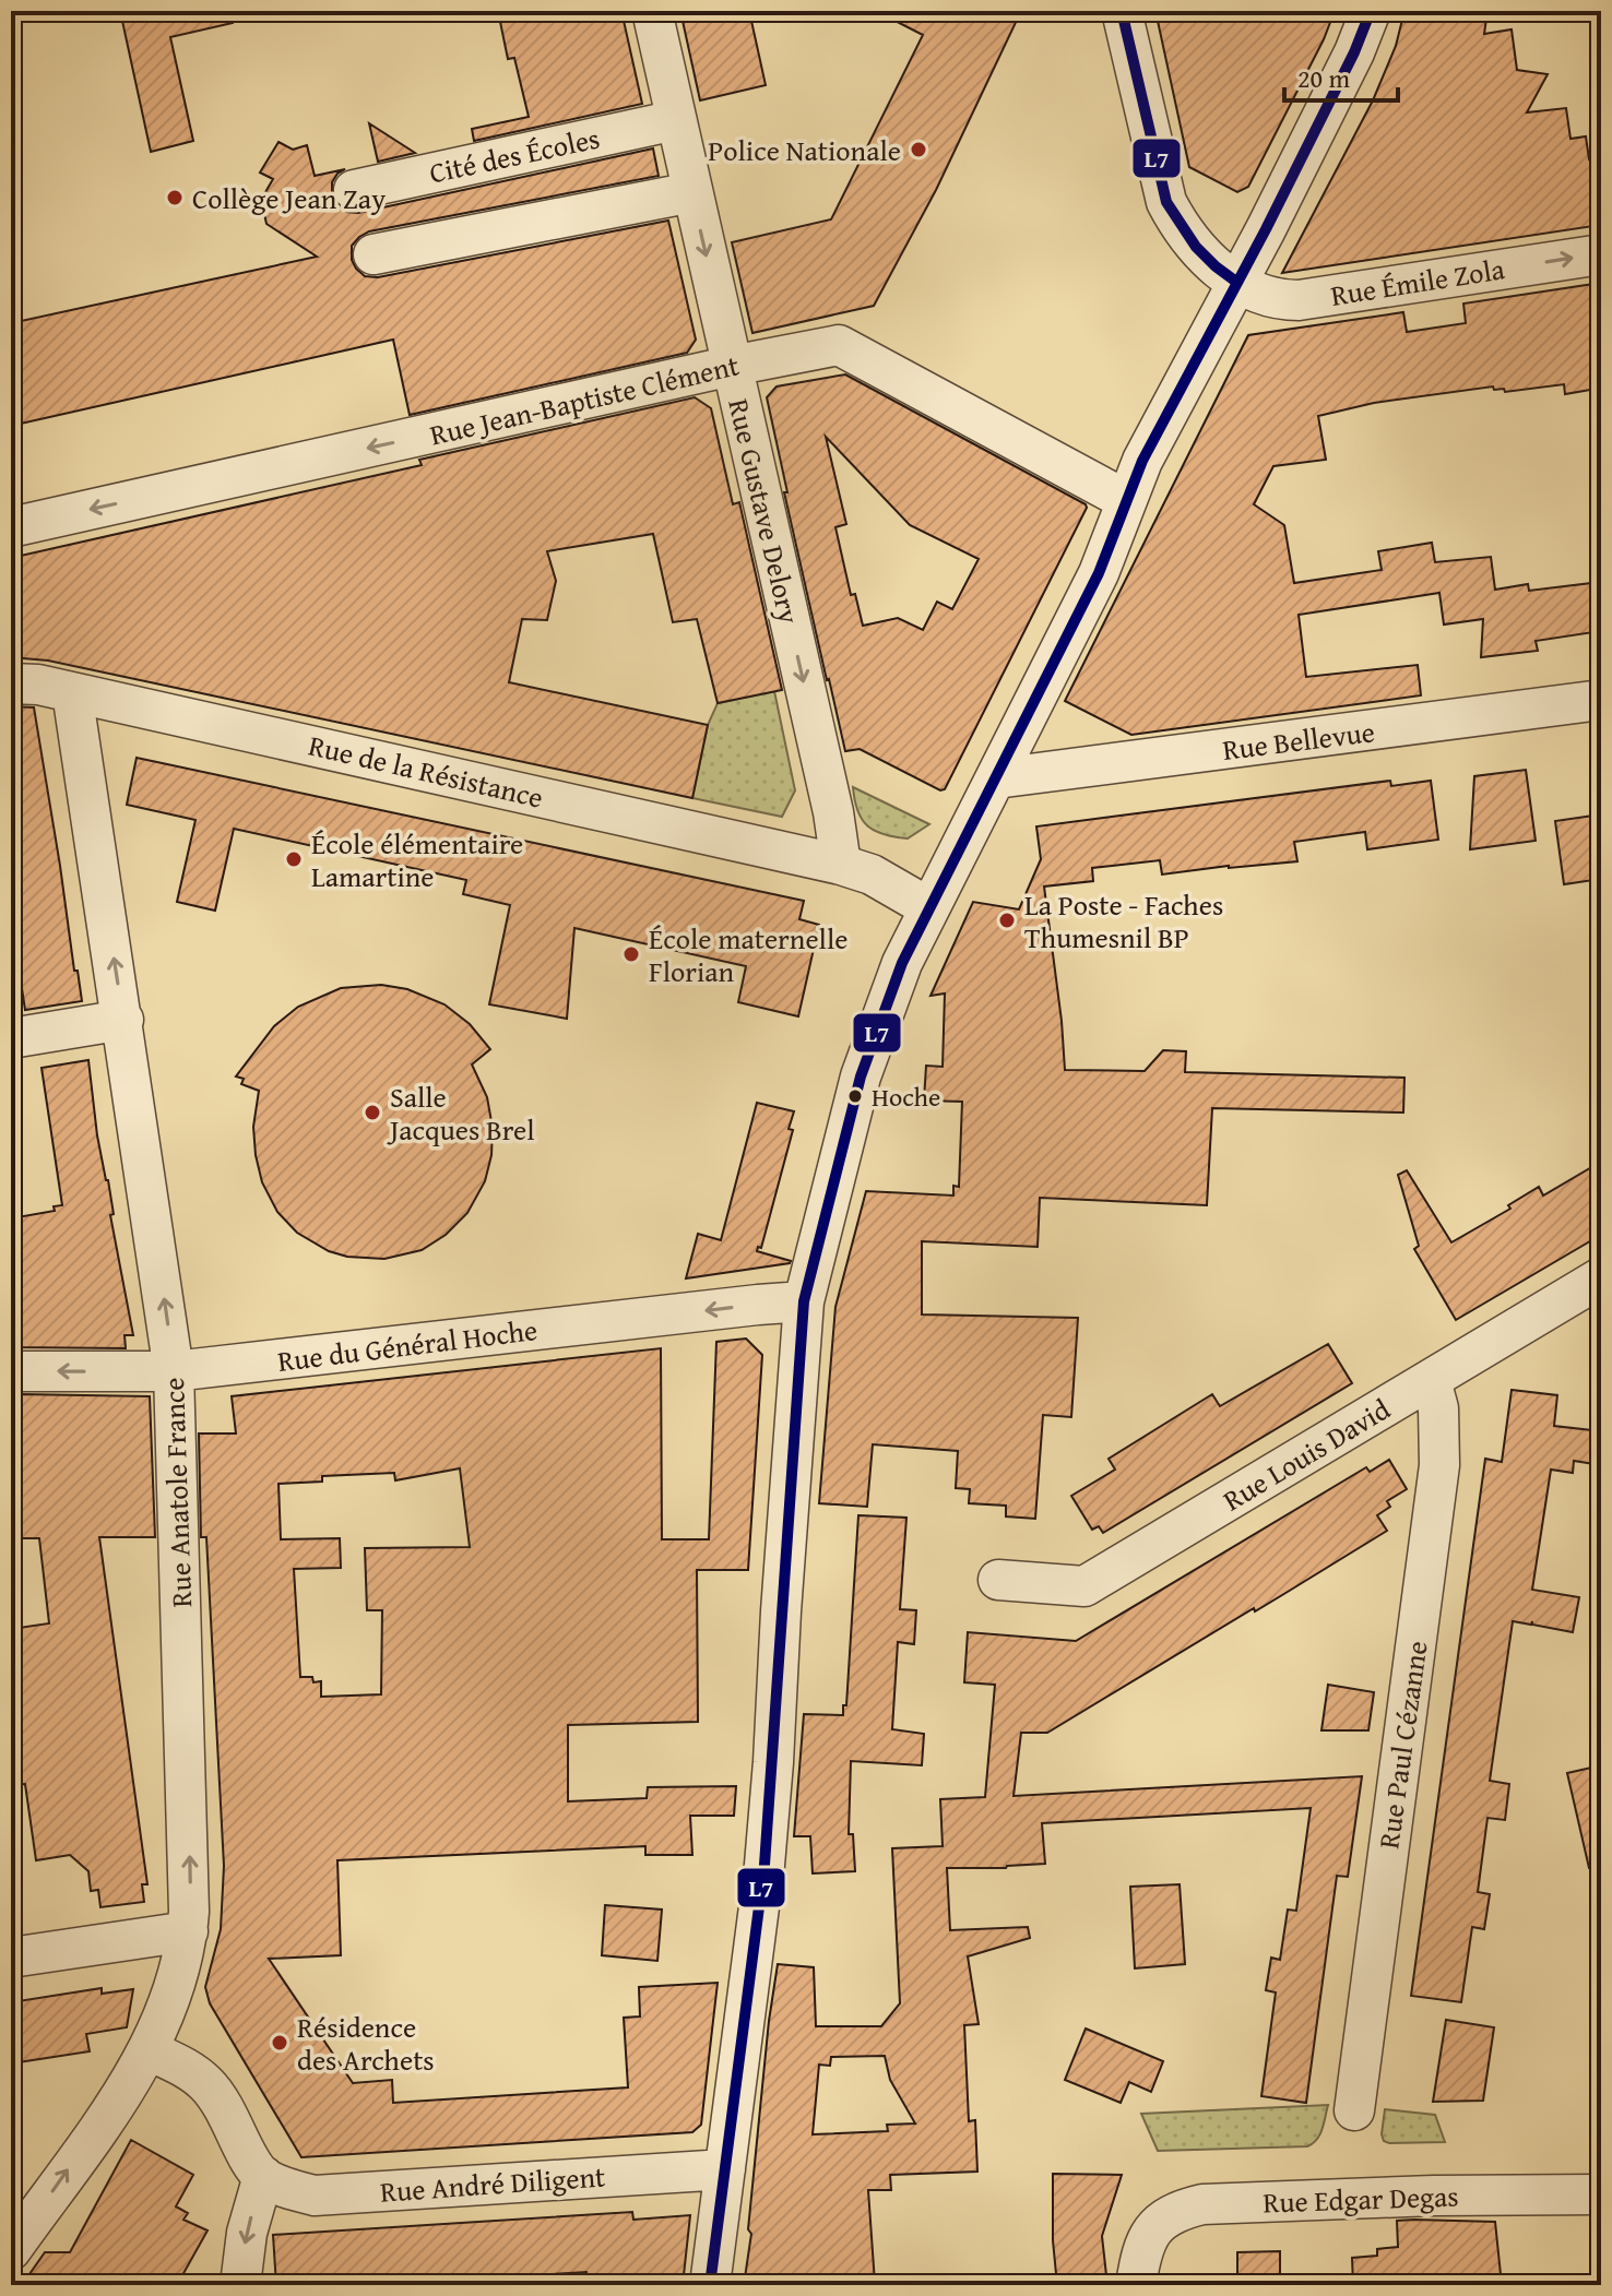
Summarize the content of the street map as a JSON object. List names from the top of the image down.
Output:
{
  "streets": {
    "street": [
      "Cité des Écoles",
      "Rue Émile Zola",
      "Rue Jean-Baptiste Clément",
      "Rue Gustave Delory",
      "Rue Bellevue",
      "Rue de la Résistance",
      "Rue du Général Hoche",
      "Rue Louis David",
      "Rue Anatole France",
      "Rue Paul Cézanne",
      "Rue André Diligent",
      "Rue Edgar Degas"
    ]
  },
  "crossings": [
    ["Cité des Écoles", "Rue Gustave Delory"],
    ["Rue Jean-Baptiste Clément", "Rue Gustave Delory"],
    ["Rue Gustave Delory", "Rue de la Résistance"],
    ["Rue de la Résistance", "Rue Anatole France"],
    ["Rue du Général Hoche", "Rue Anatole France"],
    ["Rue Louis David", "Rue Paul Cézanne"]
  ],
  "one_way": [
    "Rue Émile Zola",
    "Rue Gustave Delory",
    "Rue du Général Hoche",
    "Rue Anatole France"
  ],
  "places": [
    "Police Nationale",
    "Collège Jean Zay",
    "École élémentaire Lamartine",
    "La Poste - Faches Thumesnil BP",
    "École maternelle Florian",
    "Hoche",
    "Salle Jacques Brel",
    "Résidence des Archets"
  ],
  "lines": ["transit line L7"],
  "scale_bar": "20 m"
}
